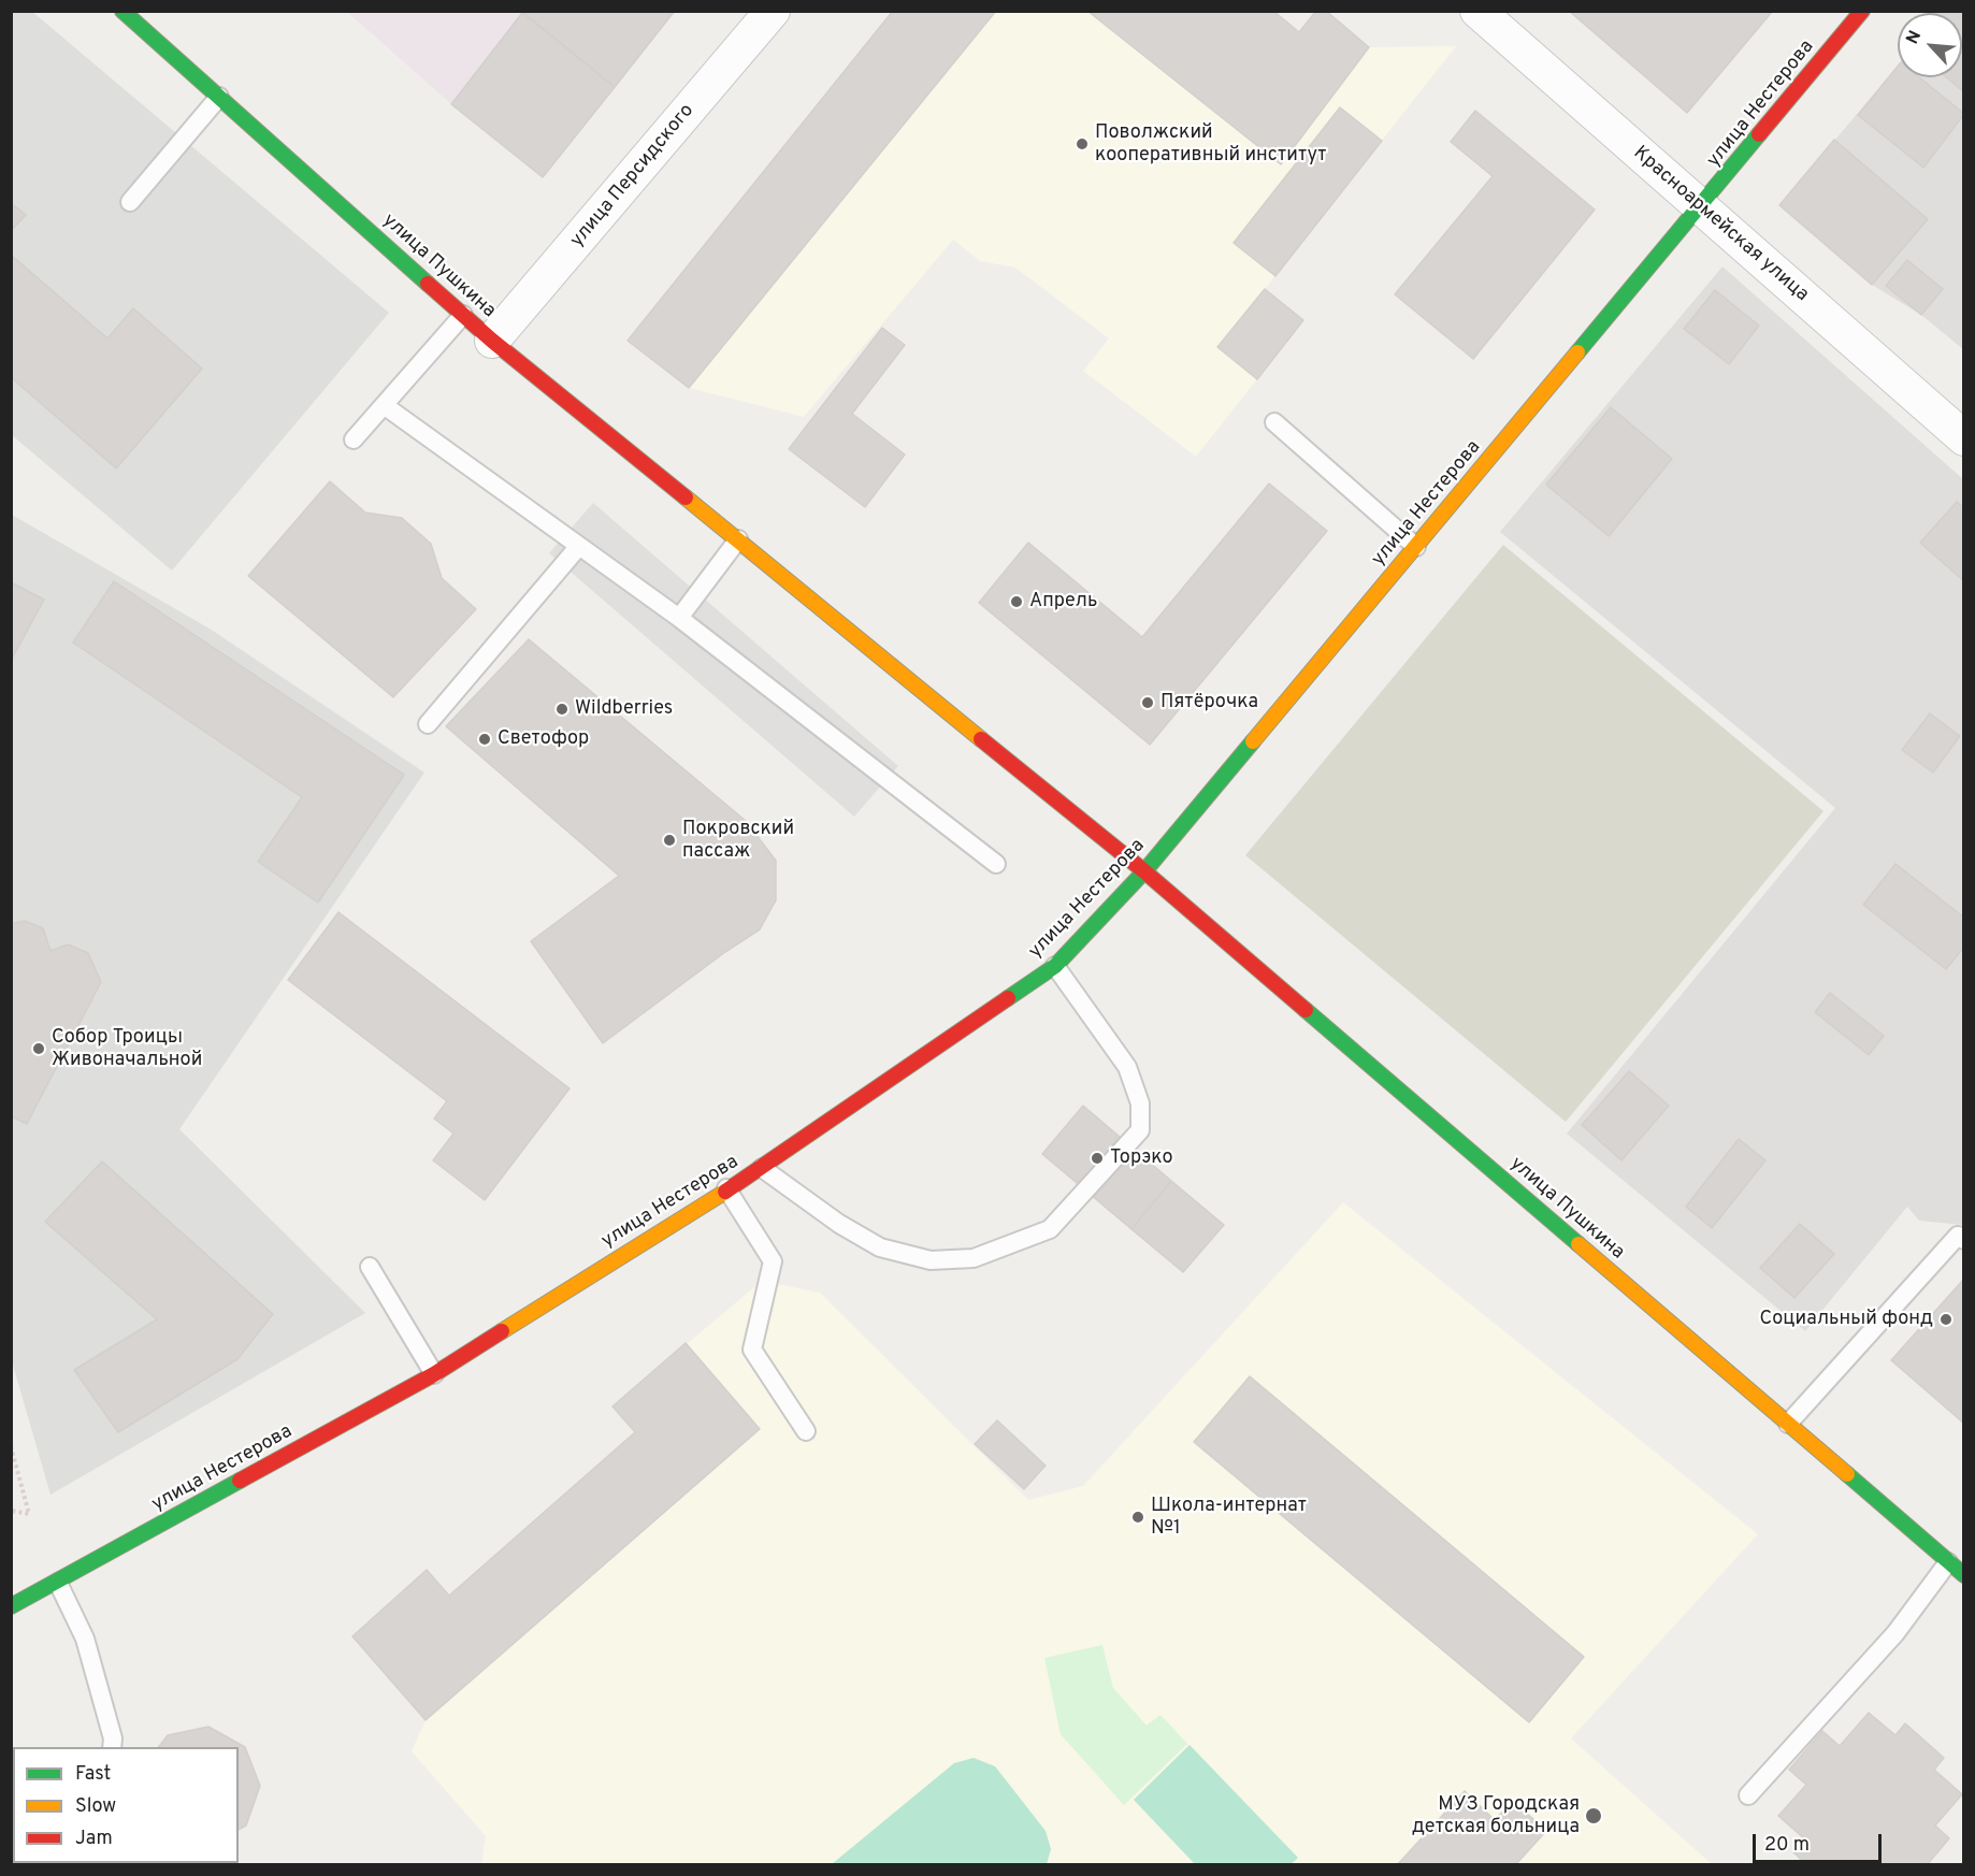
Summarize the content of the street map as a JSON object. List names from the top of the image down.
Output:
{
  "streets": {
    "main road": ["улица Нестерова", "улица Пушкина"],
    "street": ["улица Персидского", "Красноармейская улица"]
  },
  "crossings": [
    ["улица Нестерова", "Красноармейская улица"],
    ["улица Нестерова", "улица Пушкина"],
    ["улица Персидского", "улица Пушкина"]
  ],
  "places": [
    "Поволжский кооперативный институт",
    "Апрель",
    "Пятёрочка",
    "Wildberries",
    "Светофор",
    "Покровский пассаж",
    "Собор Троицы Живоначальной",
    "Торэко",
    "Социальный фонд",
    "Школа-интернат №1",
    "МУЗ Городская детская больница"
  ],
  "legend": ["Fast", "Slow", "Jam"],
  "scale_bar": "20 m",
  "north": "top left"
}
